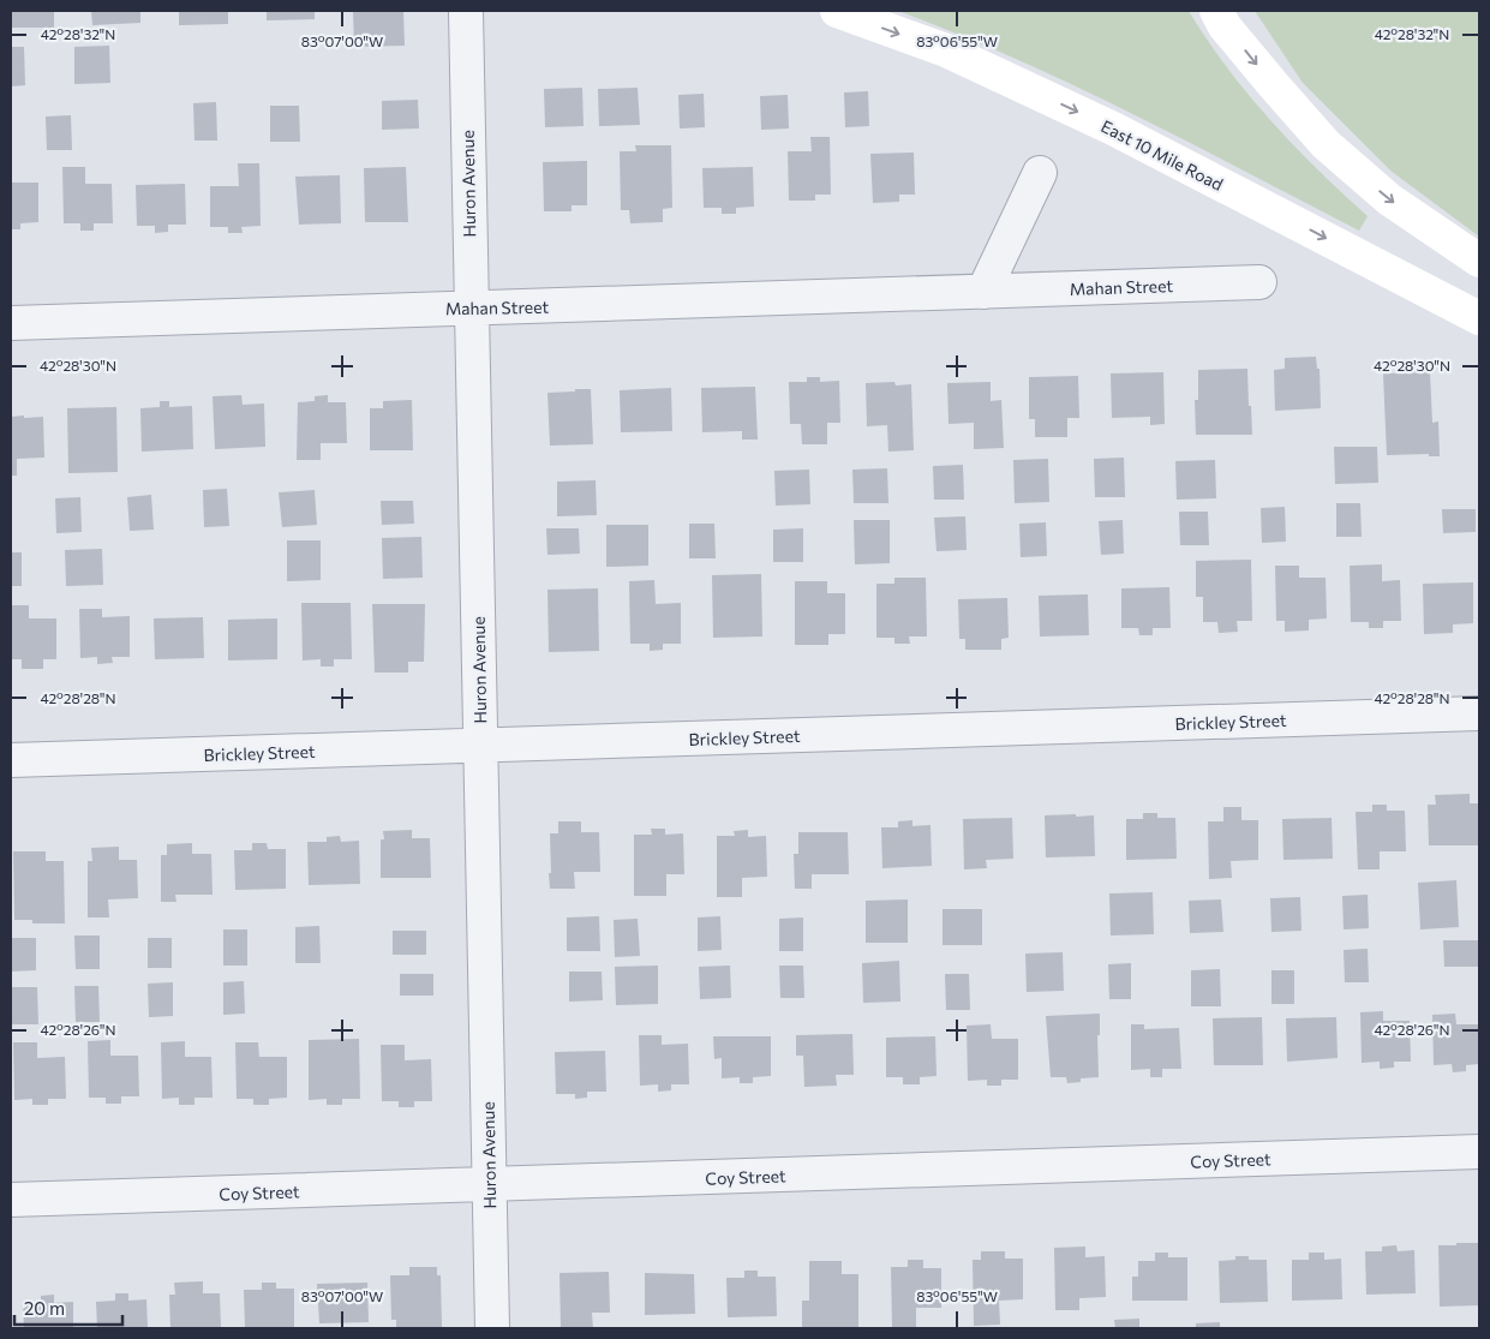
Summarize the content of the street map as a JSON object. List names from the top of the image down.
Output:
{
  "streets": {
    "main road": ["East 10 Mile Road"],
    "street": [
      "Huron Avenue",
      "Mahan Street",
      "Brickley Street",
      "Coy Street"
    ]
  },
  "crossings": [
    ["Huron Avenue", "Mahan Street"],
    ["Huron Avenue", "Brickley Street"],
    ["Huron Avenue", "Coy Street"]
  ],
  "scale_bar": "20 m",
  "coordinates": [
    "42°28'32\"N",
    "83°07'00\"W",
    "83°06'55\"W",
    "42°28'30\"N",
    "42°28'28\"N",
    "42°28'26\"N"
  ]
}
